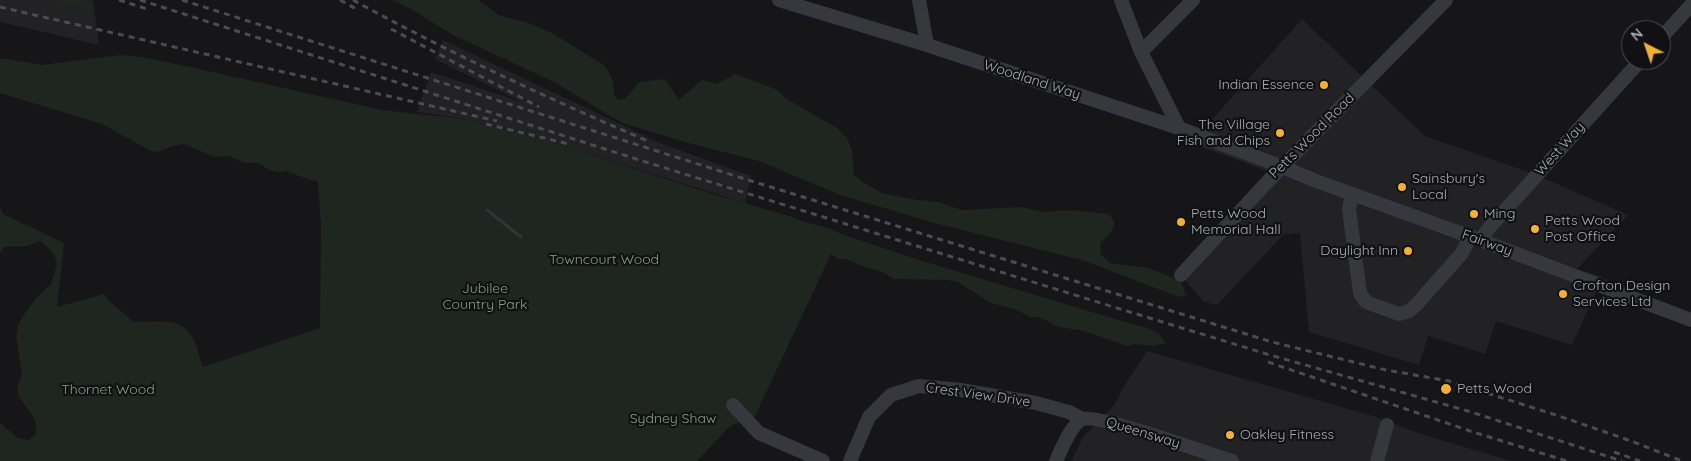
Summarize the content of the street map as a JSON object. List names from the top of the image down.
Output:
{
  "streets": {
    "street": [
      "Woodland Way",
      "Petts Wood Road",
      "West Way",
      "Fairway",
      "Crest View Drive",
      "Queensway"
    ]
  },
  "crossings": [
    ["Woodland Way", "Petts Wood Road"],
    ["Woodland Way", "Fairway"],
    ["Petts Wood Road", "Fairway"],
    ["West Way", "Fairway"],
    ["Crest View Drive", "Queensway"]
  ],
  "parks": [
    "Towncourt Wood",
    "Jubilee Country Park",
    "Thornet Wood",
    "Sydney Shaw"
  ],
  "places": [
    "Indian Essence",
    "The Village Fish and Chips",
    "Sainsbury's Local",
    "Ming",
    "Petts Wood Memorial Hall",
    "Petts Wood Post Office",
    "Daylight Inn",
    "Crofton Design Services Ltd",
    "Petts Wood",
    "Oakley Fitness"
  ],
  "north": "top left"
}
